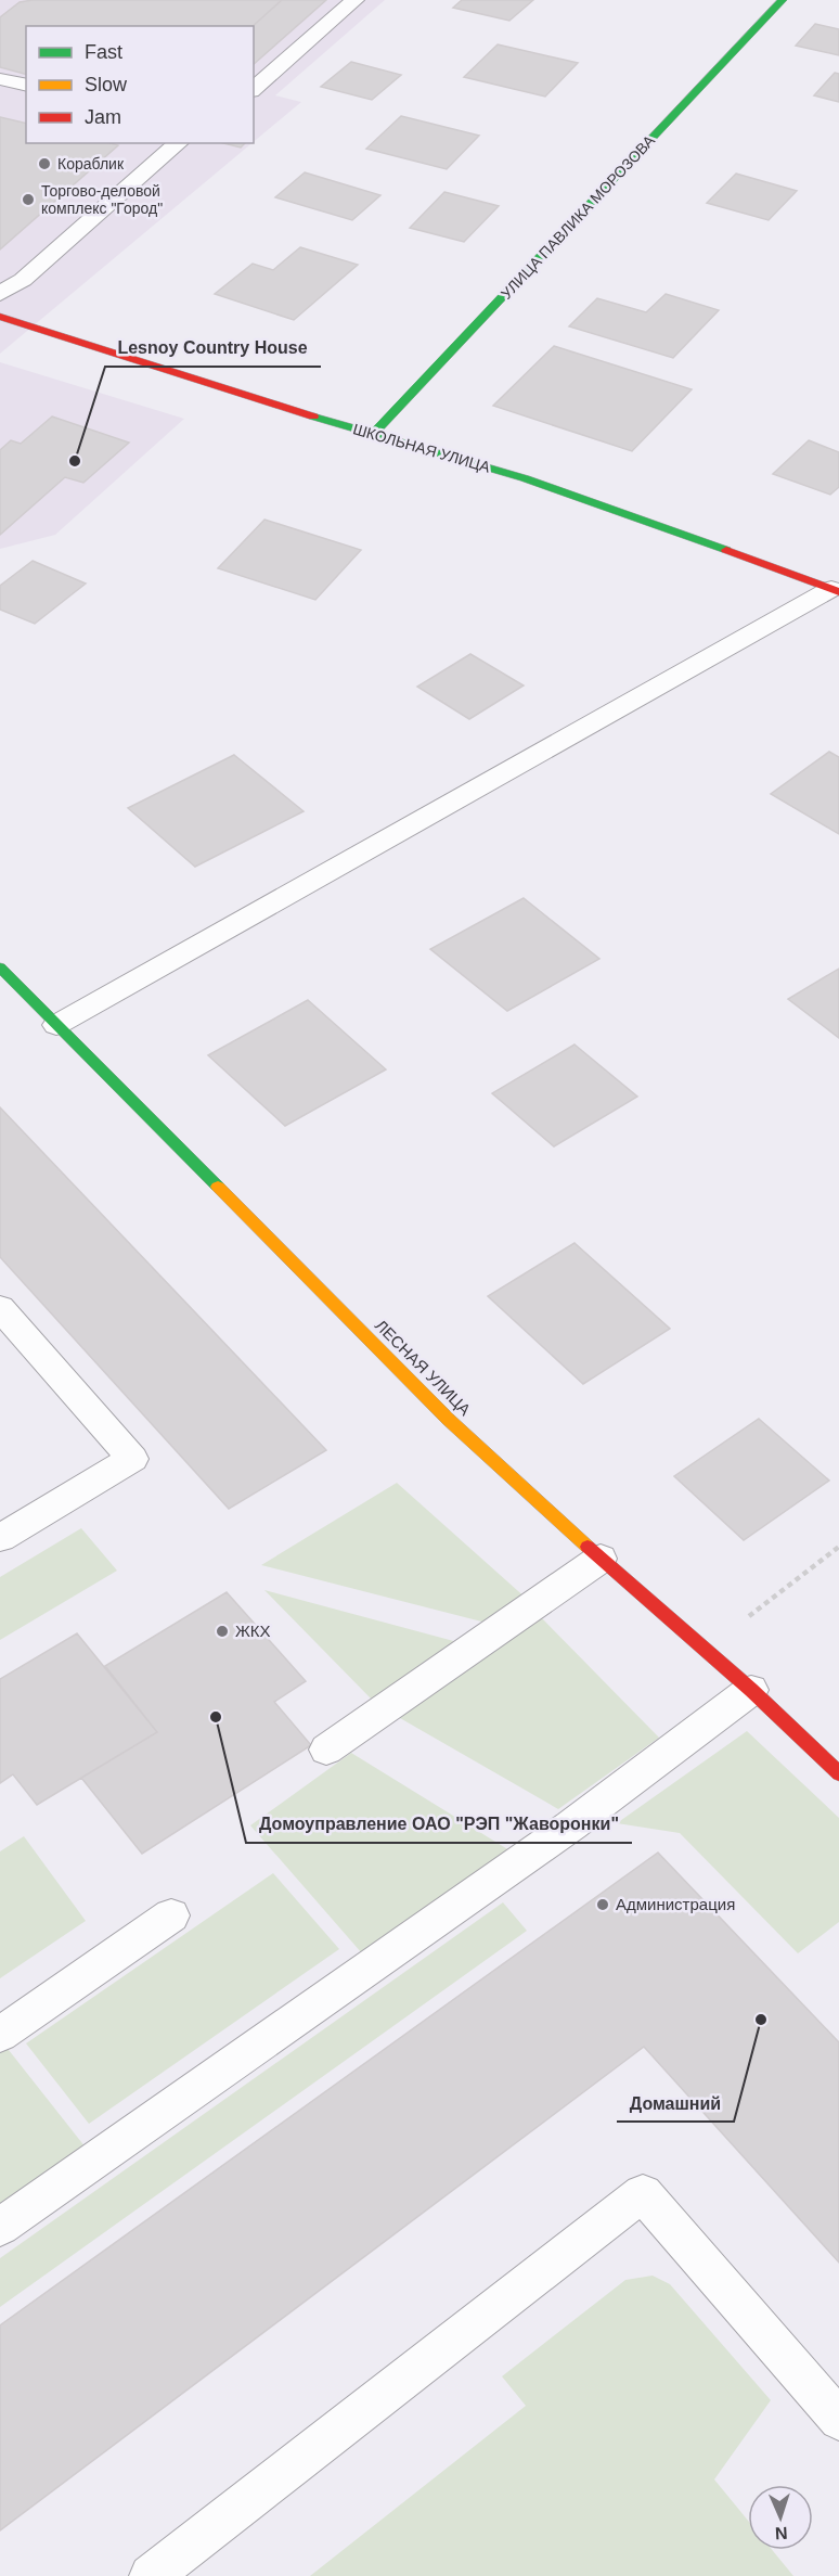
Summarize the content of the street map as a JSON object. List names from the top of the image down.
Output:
{
  "streets": {
    "street": ["УЛИЦА ПАВЛИКА МОРОЗОВА", "ШКОЛЬНАЯ УЛИЦА", "ЛЕСНАЯ УЛИЦА"]
  },
  "crossings": [
    ["УЛИЦА ПАВЛИКА МОРОЗОВА", "ШКОЛЬНАЯ УЛИЦА"]
  ],
  "places": [
    "Кораблик",
    "Торгово-деловой комплекс \"Город\"",
    "Lesnoy Country House",
    "ЖКХ",
    "Домоуправление ОАО \"РЭП \"Жаворонки\"",
    "Администрация",
    "Домашний"
  ],
  "legend": ["Fast", "Slow", "Jam"],
  "north": "bottom"
}
